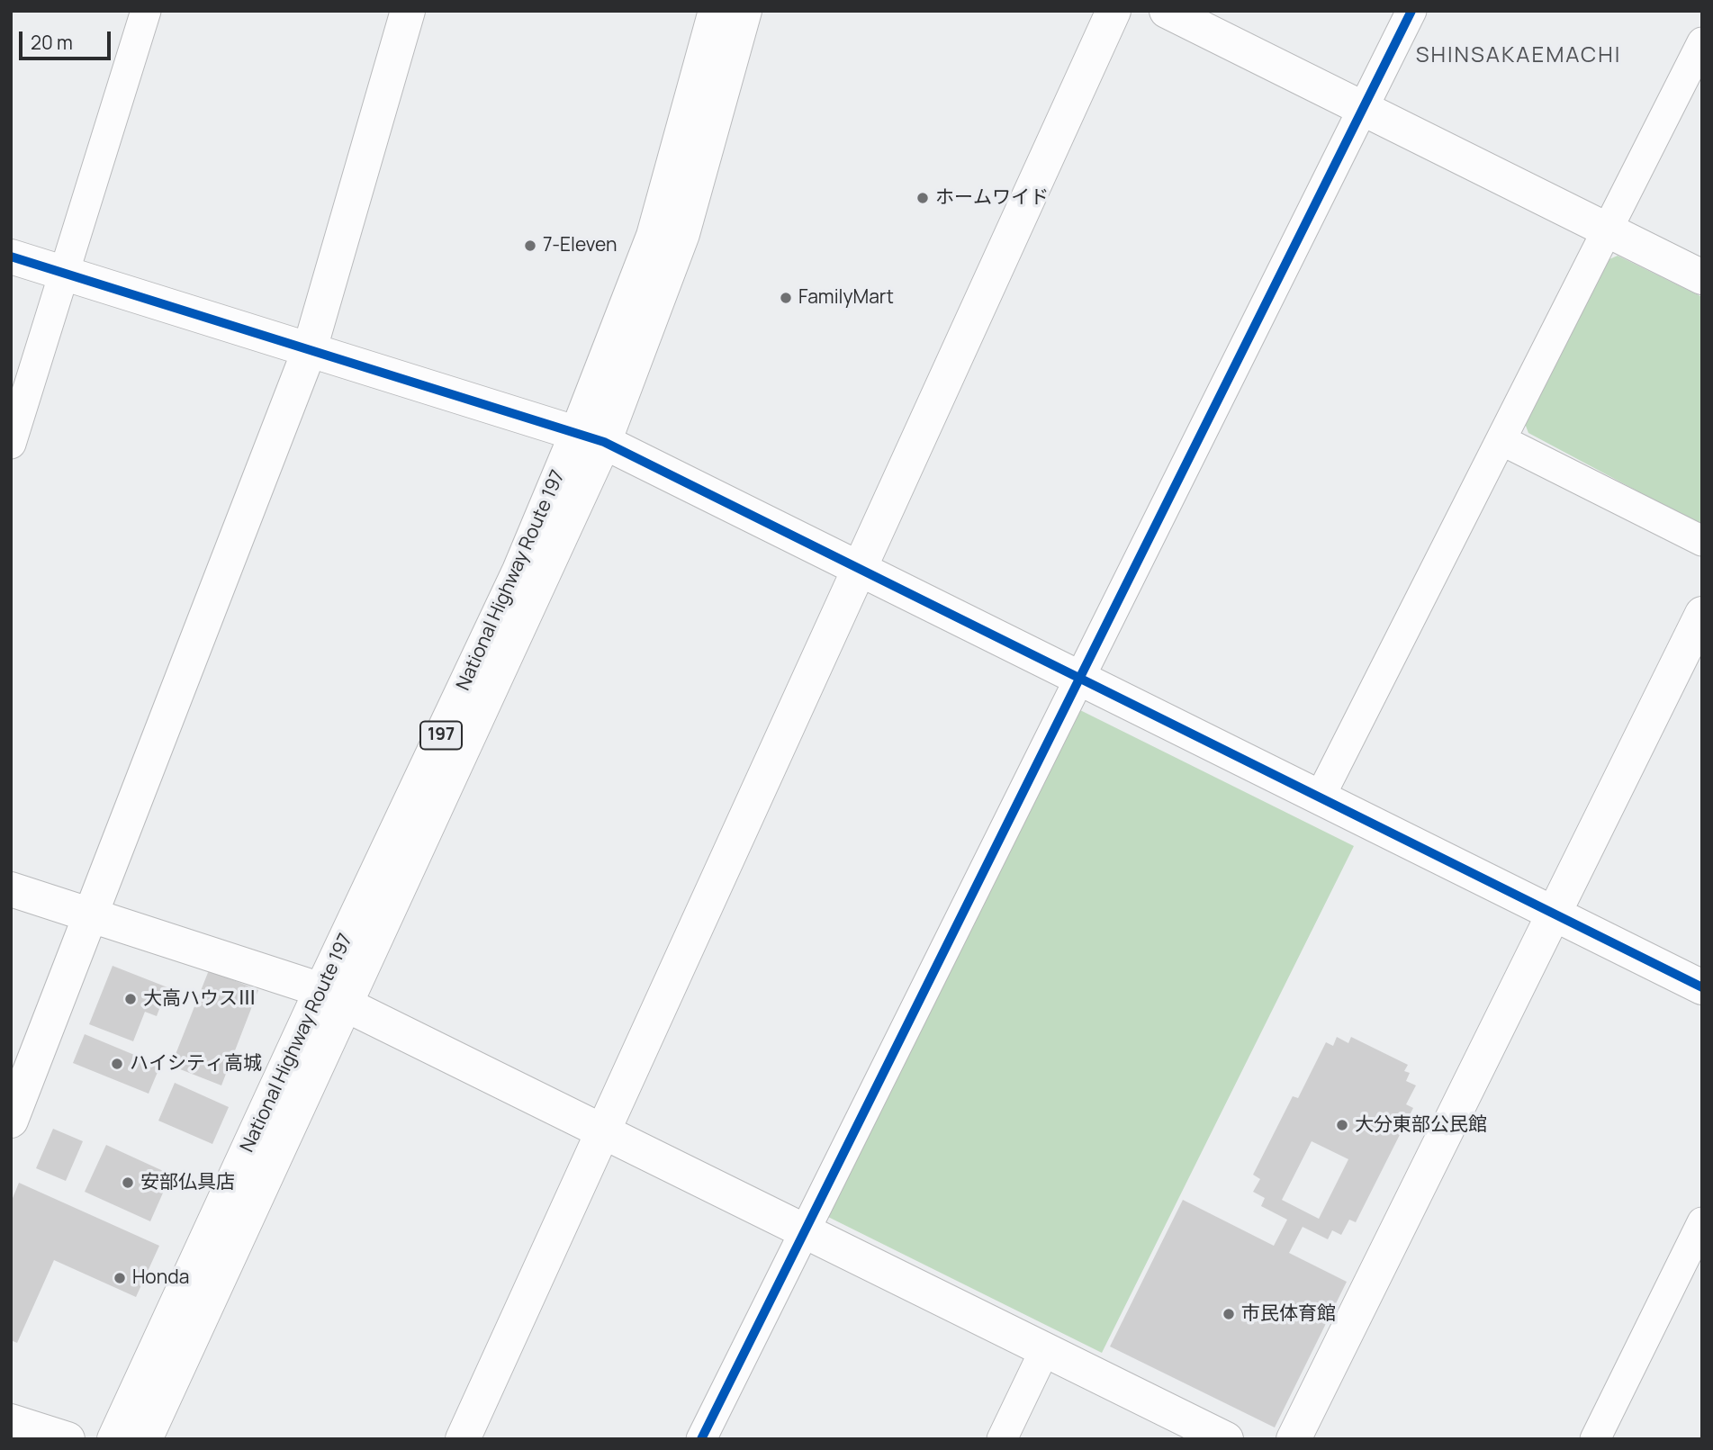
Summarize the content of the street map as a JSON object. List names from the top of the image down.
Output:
{
  "streets": {
    "main road": ["National Highway Route 197", "197"]
  },
  "districts": ["SHINSAKAEMACHI"],
  "places": [
    "ホームワイド",
    "7-Eleven",
    "FamilyMart",
    "大高ハウスⅢ",
    "ハイシティ高城",
    "大分東部公民館",
    "安部仏具店",
    "Honda",
    "市民体育館"
  ],
  "scale_bar": "20 m"
}
